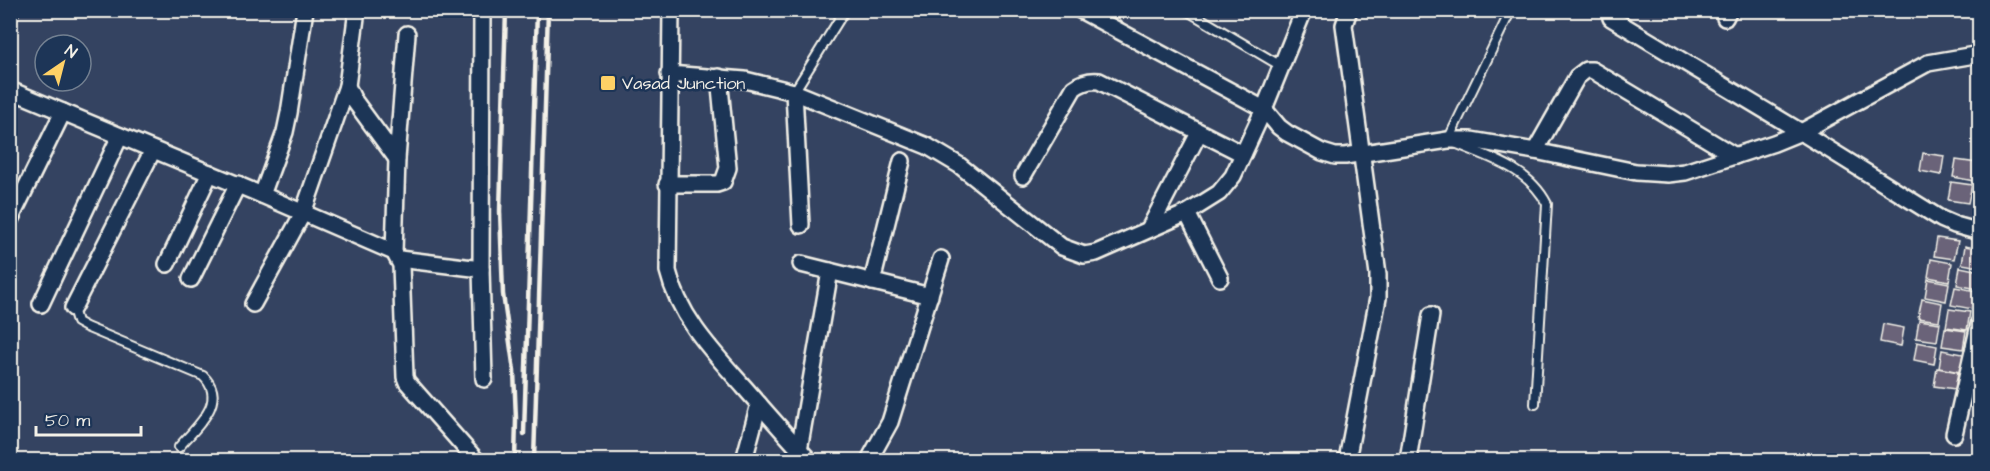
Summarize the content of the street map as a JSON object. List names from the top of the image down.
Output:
{
  "places": {
    "transit": ["Vasad Junction"]
  },
  "scale_bar": "50 m",
  "north": "top right"
}
